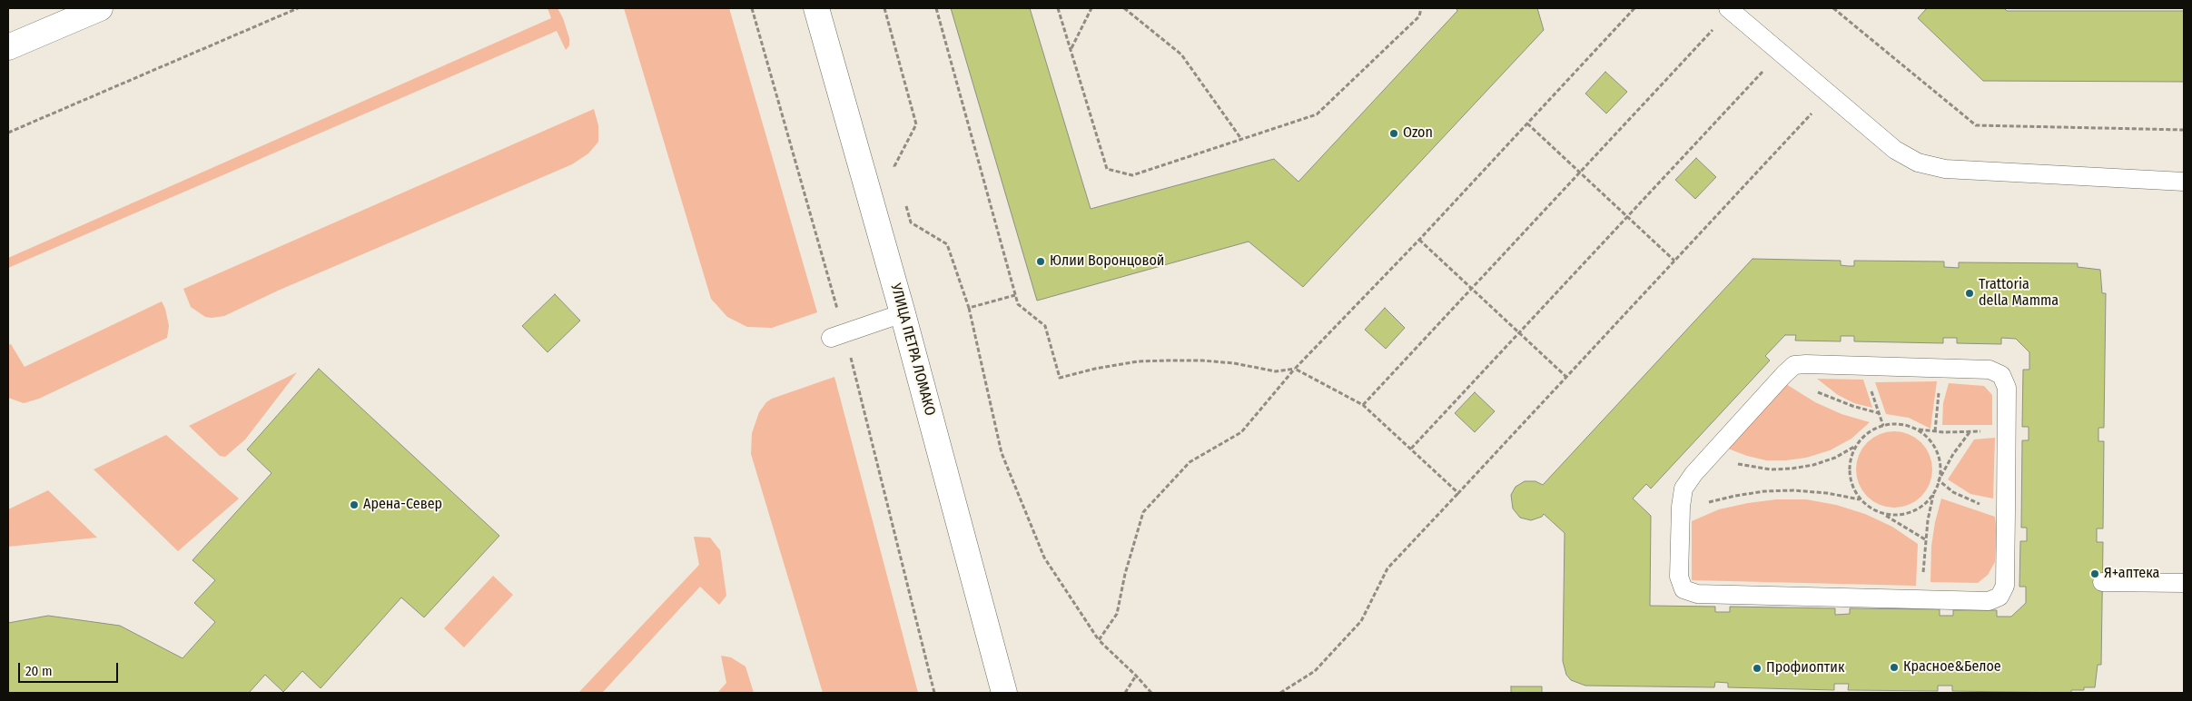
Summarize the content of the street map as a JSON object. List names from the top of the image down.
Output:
{
  "streets": {
    "street": ["УЛИЦА ПЕТРА ЛОМАКО"]
  },
  "places": [
    "Ozon",
    "Юлии Воронцовой",
    "Trattoria della Mamma",
    "Арена-Север",
    "Я+аптека",
    "Красное&Белое",
    "Профиоптик"
  ],
  "scale_bar": "20 m"
}
